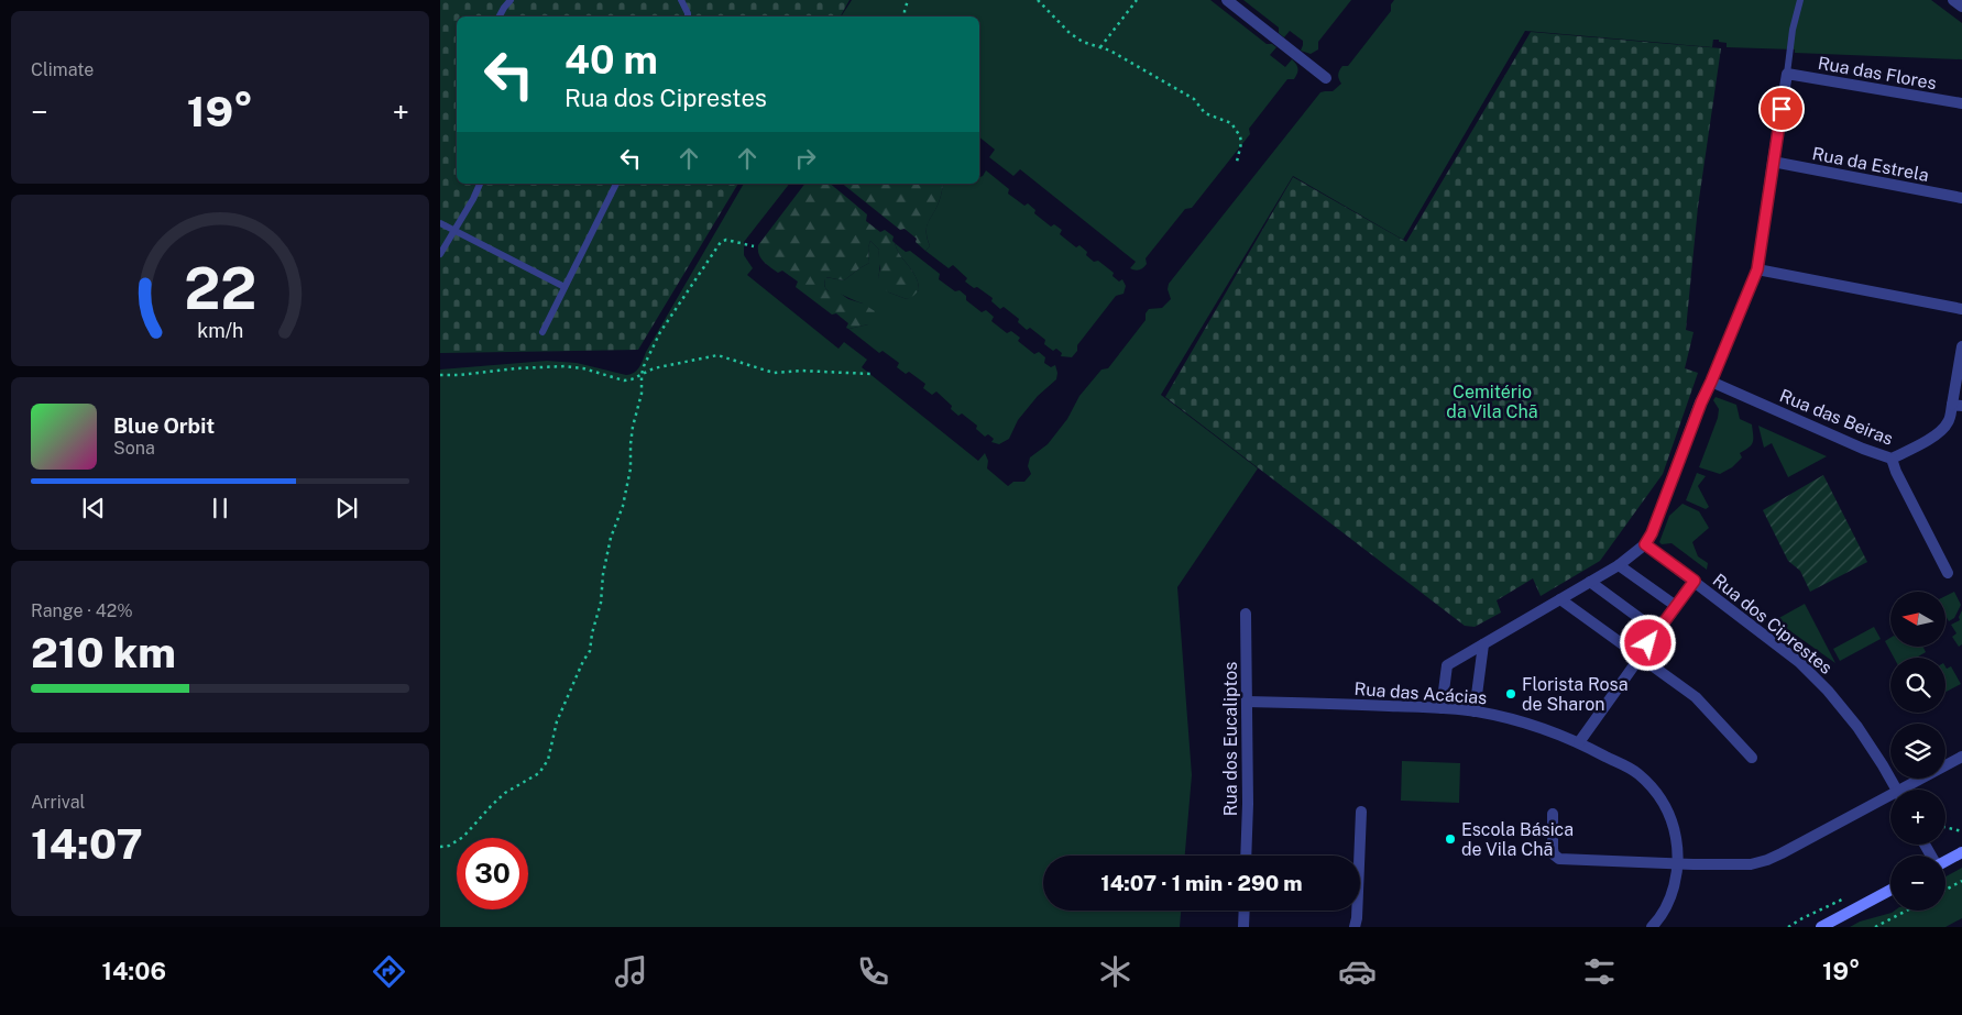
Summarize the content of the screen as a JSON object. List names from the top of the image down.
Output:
{
  "streets": {
    "street": [
      "Rua das Flores",
      "Rua da Estrela",
      "Rua das Beiras",
      "Rua dos Ciprestes",
      "Rua das Acácias",
      "Rua dos Eucaliptos"
    ]
  },
  "crossings": [
    ["Rua das Acácias", "Rua dos Eucaliptos"]
  ],
  "parks": ["Cemitério da Vila Chã"],
  "places": ["Florista Rosa de Sharon", "Escola Básica de Vila Chã"],
  "north": "left",
  "page": {
    "tile": [
      "Climate",
      ["Range · 42%", "210 km"],
      ["Arrival", "14:07"]
    ],
    "turn": ["40 m", "Rua dos Ciprestes"],
    "heat": ["−", "19°", "+"],
    "song": ["Blue Orbit", "Sona"],
    "map_buttons": ["+", "−"],
    "limit": "30",
    "trip": "14:07 · 1 min · 290 m",
    "tabs": ["14:06", "19°"],
    "gauge": ["22", "km/h"]
  }
}
